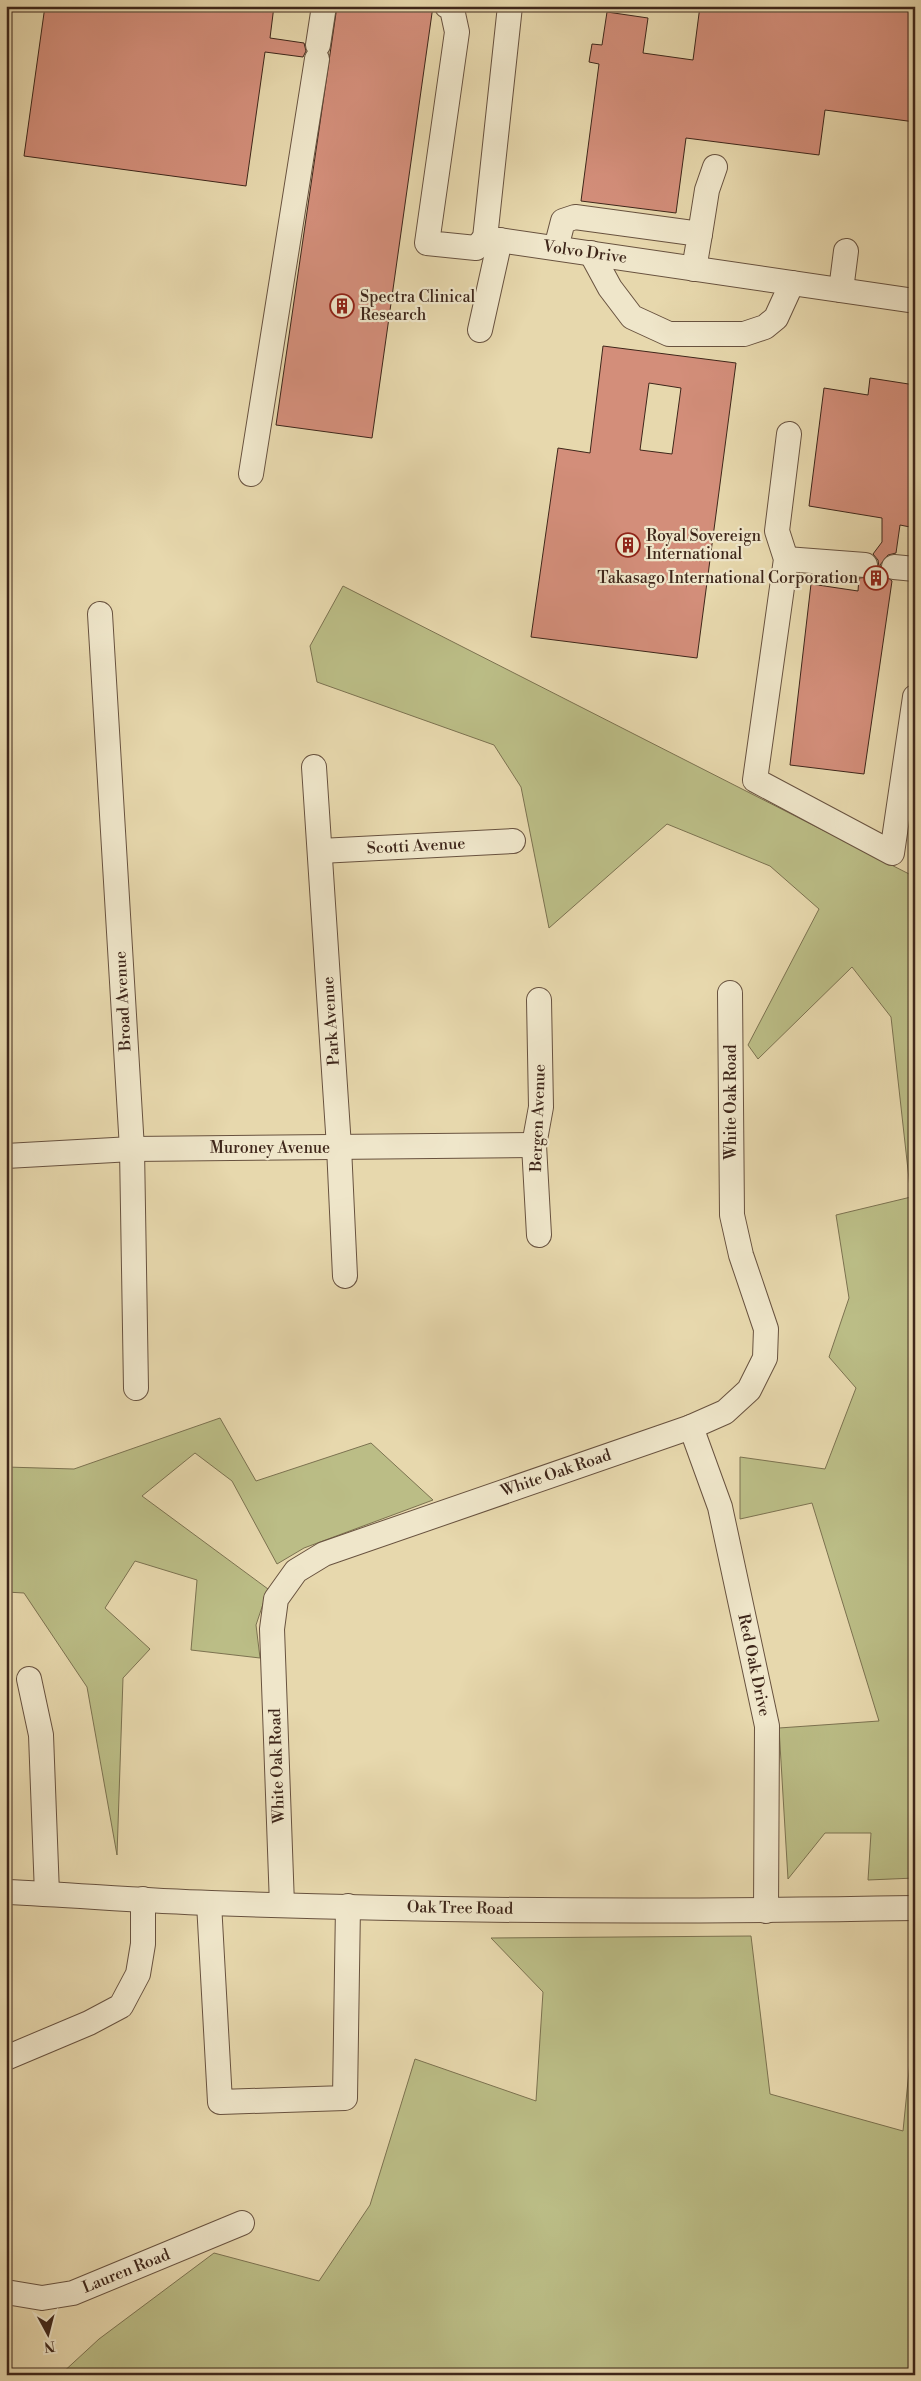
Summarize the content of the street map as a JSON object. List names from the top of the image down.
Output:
{
  "streets": {
    "street": [
      "Volvo Drive",
      "Scotti Avenue",
      "Broad Avenue",
      "Park Avenue",
      "White Oak Road",
      "Bergen Avenue",
      "Muroney Avenue",
      "Red Oak Drive",
      "Oak Tree Road",
      "Lauren Road"
    ]
  },
  "crossings": [
    ["Scotti Avenue", "Park Avenue"],
    ["Broad Avenue", "Muroney Avenue"],
    ["Park Avenue", "Muroney Avenue"],
    ["White Oak Road", "Red Oak Drive"],
    ["White Oak Road", "Oak Tree Road"],
    ["Bergen Avenue", "Muroney Avenue"],
    ["Red Oak Drive", "Oak Tree Road"]
  ],
  "places": {
    "building": ["Spectra Clinical Research", "Royal Sovereign International", "Takasago International Corporation"]
  },
  "north": "bottom"
}
